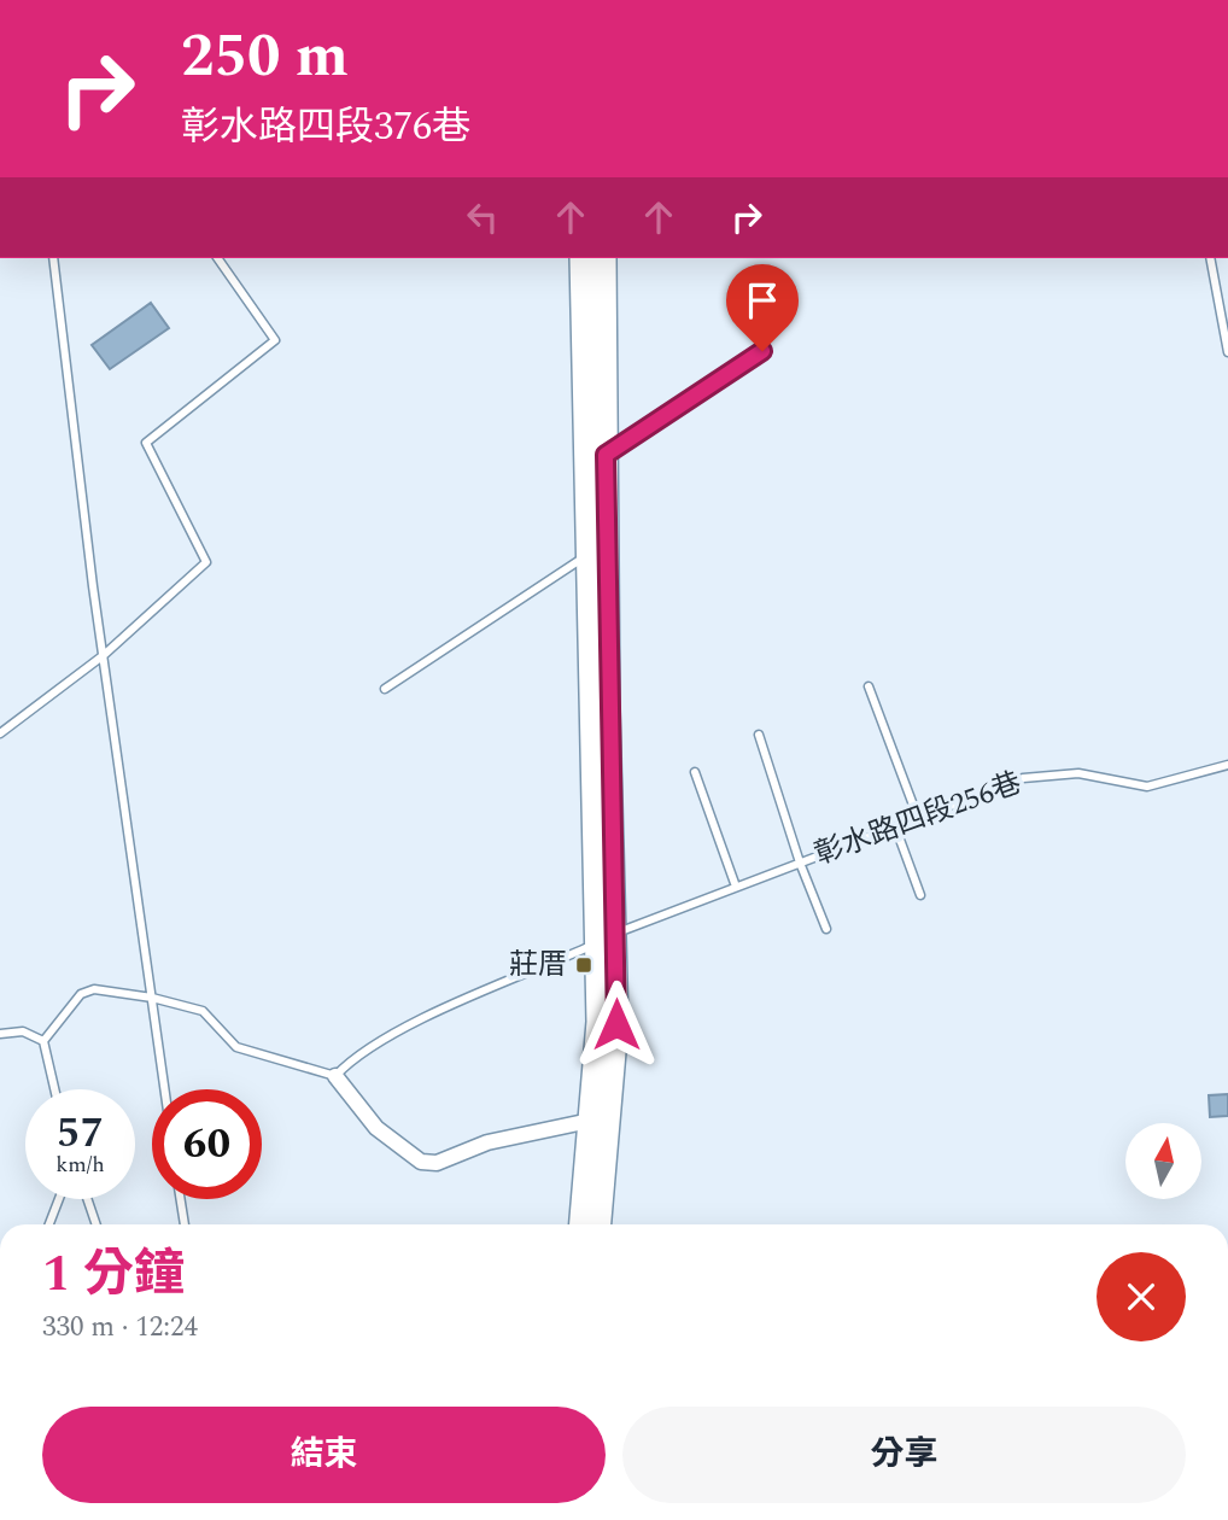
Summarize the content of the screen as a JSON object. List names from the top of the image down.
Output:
{
  "streets": {
    "lane": ["彰水路四段256巷"]
  },
  "places": {
    "transit": ["莊厝"]
  },
  "north": "top",
  "page": {
    "turn": ["250 m", "彰水路四段376巷"],
    "speed": "57 km/h",
    "limit": "60",
    "heading": ["1 分鐘", "330 m · 12:24"],
    "buttons": ["結束", "分享"]
  }
}
